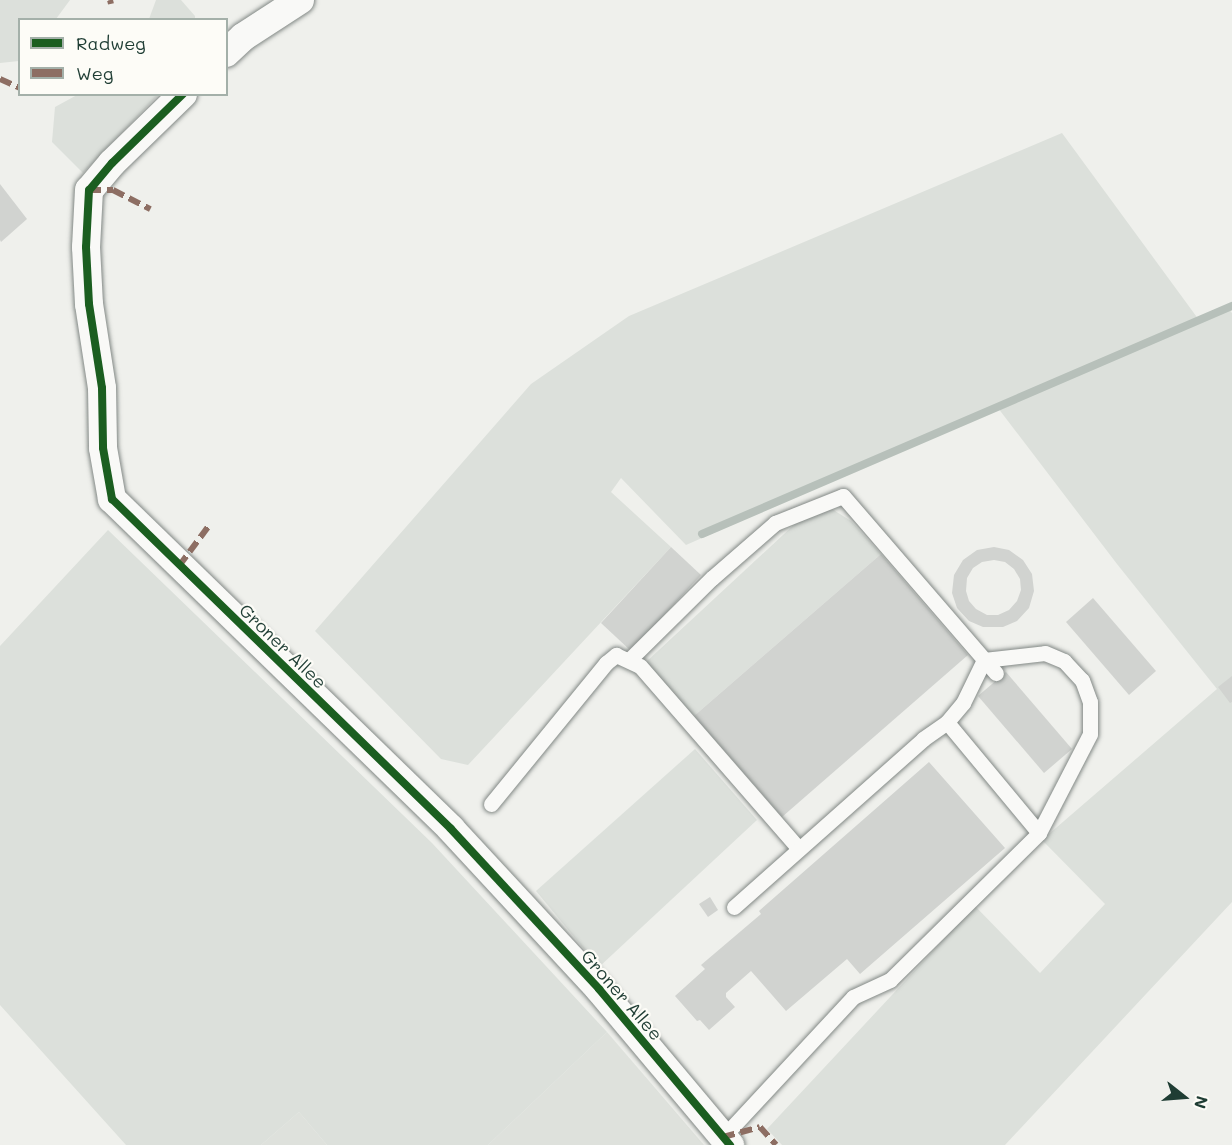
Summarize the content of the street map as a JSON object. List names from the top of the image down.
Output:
{
  "streets": {
    "street": ["Groner Allee"]
  },
  "legend": ["Radweg", "Weg"],
  "north": "right"
}
